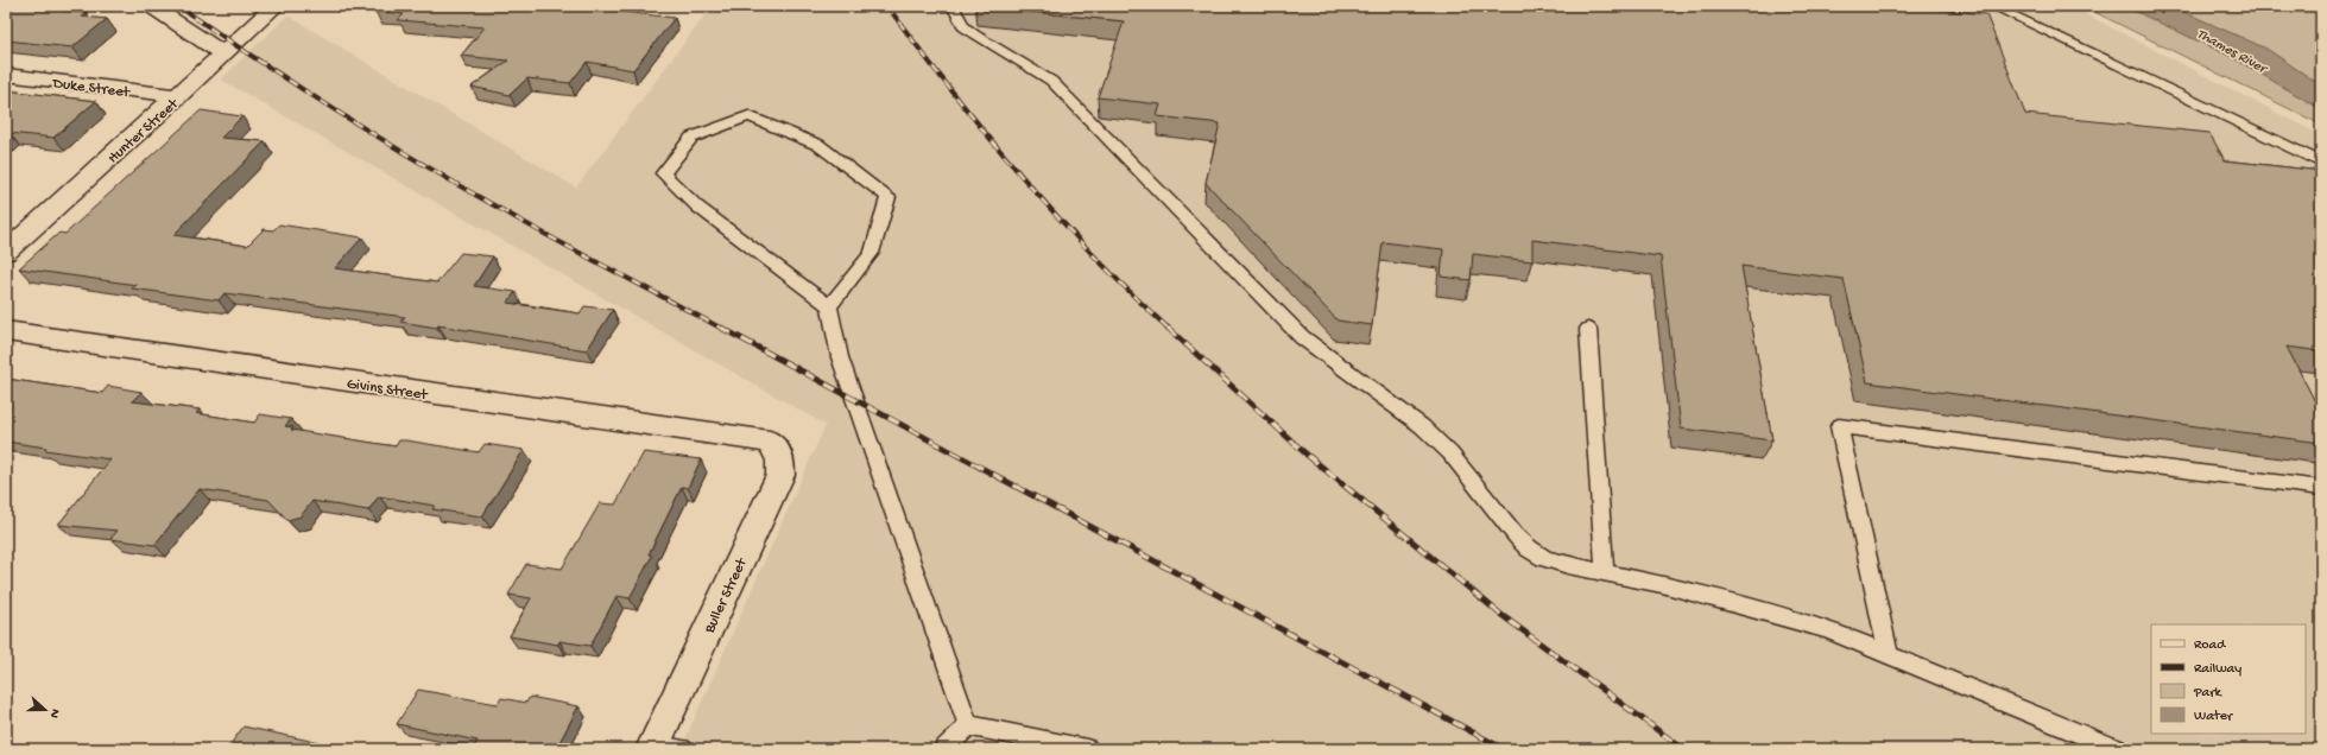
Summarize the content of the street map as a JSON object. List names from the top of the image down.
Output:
{
  "streets": {
    "street": [
      "Duke Street",
      "Hunter Street",
      "Givins Street",
      "Buller Street"
    ]
  },
  "crossings": [
    ["Duke Street", "Hunter Street"],
    ["Givins Street", "Buller Street"]
  ],
  "water": ["Thames River"],
  "legend": [
    "Road",
    "Railway",
    "Park",
    "Water"
  ],
  "north": "right"
}
